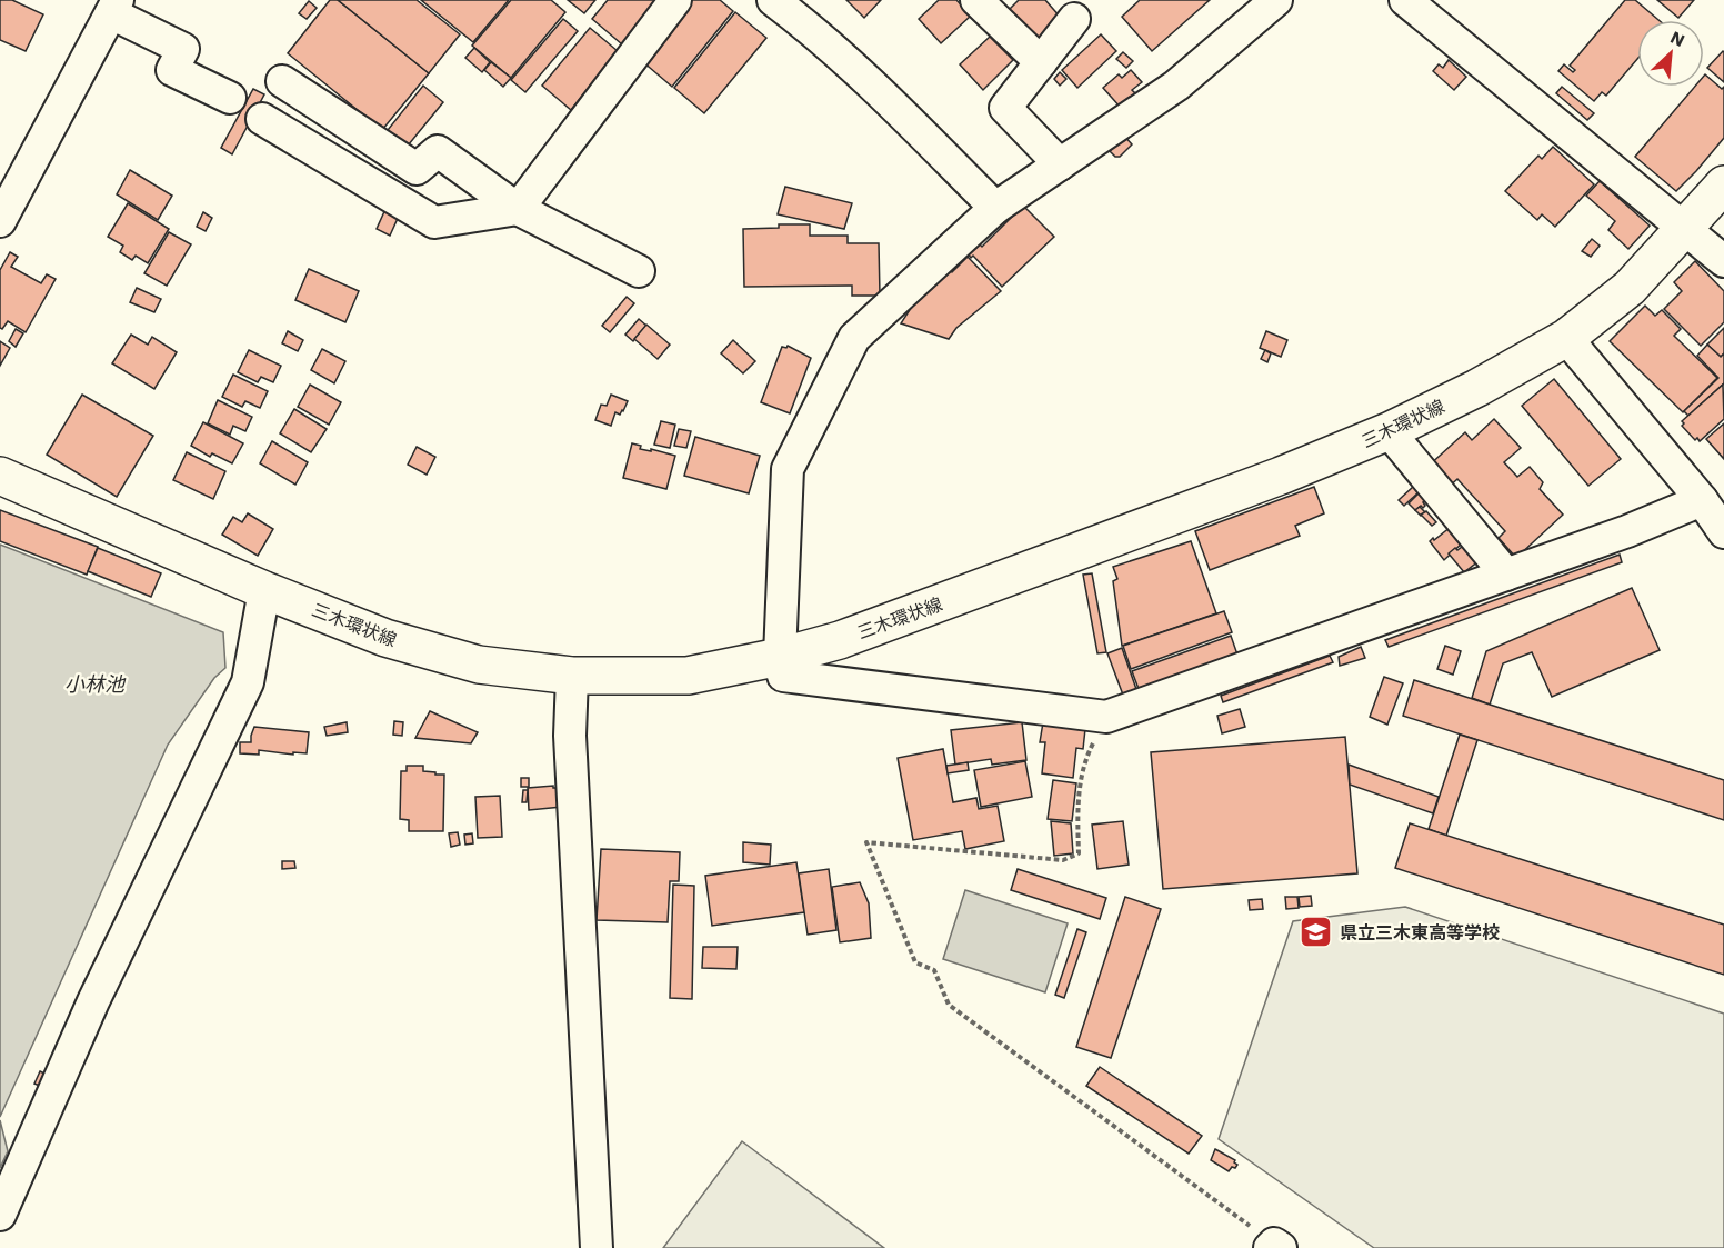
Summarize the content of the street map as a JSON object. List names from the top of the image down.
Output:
{
  "streets": {
    "main road": ["三木環状線"]
  },
  "water": ["小林池"],
  "places": {
    "school or university": ["県立三木東高等学校"]
  },
  "north": "top right"
}
